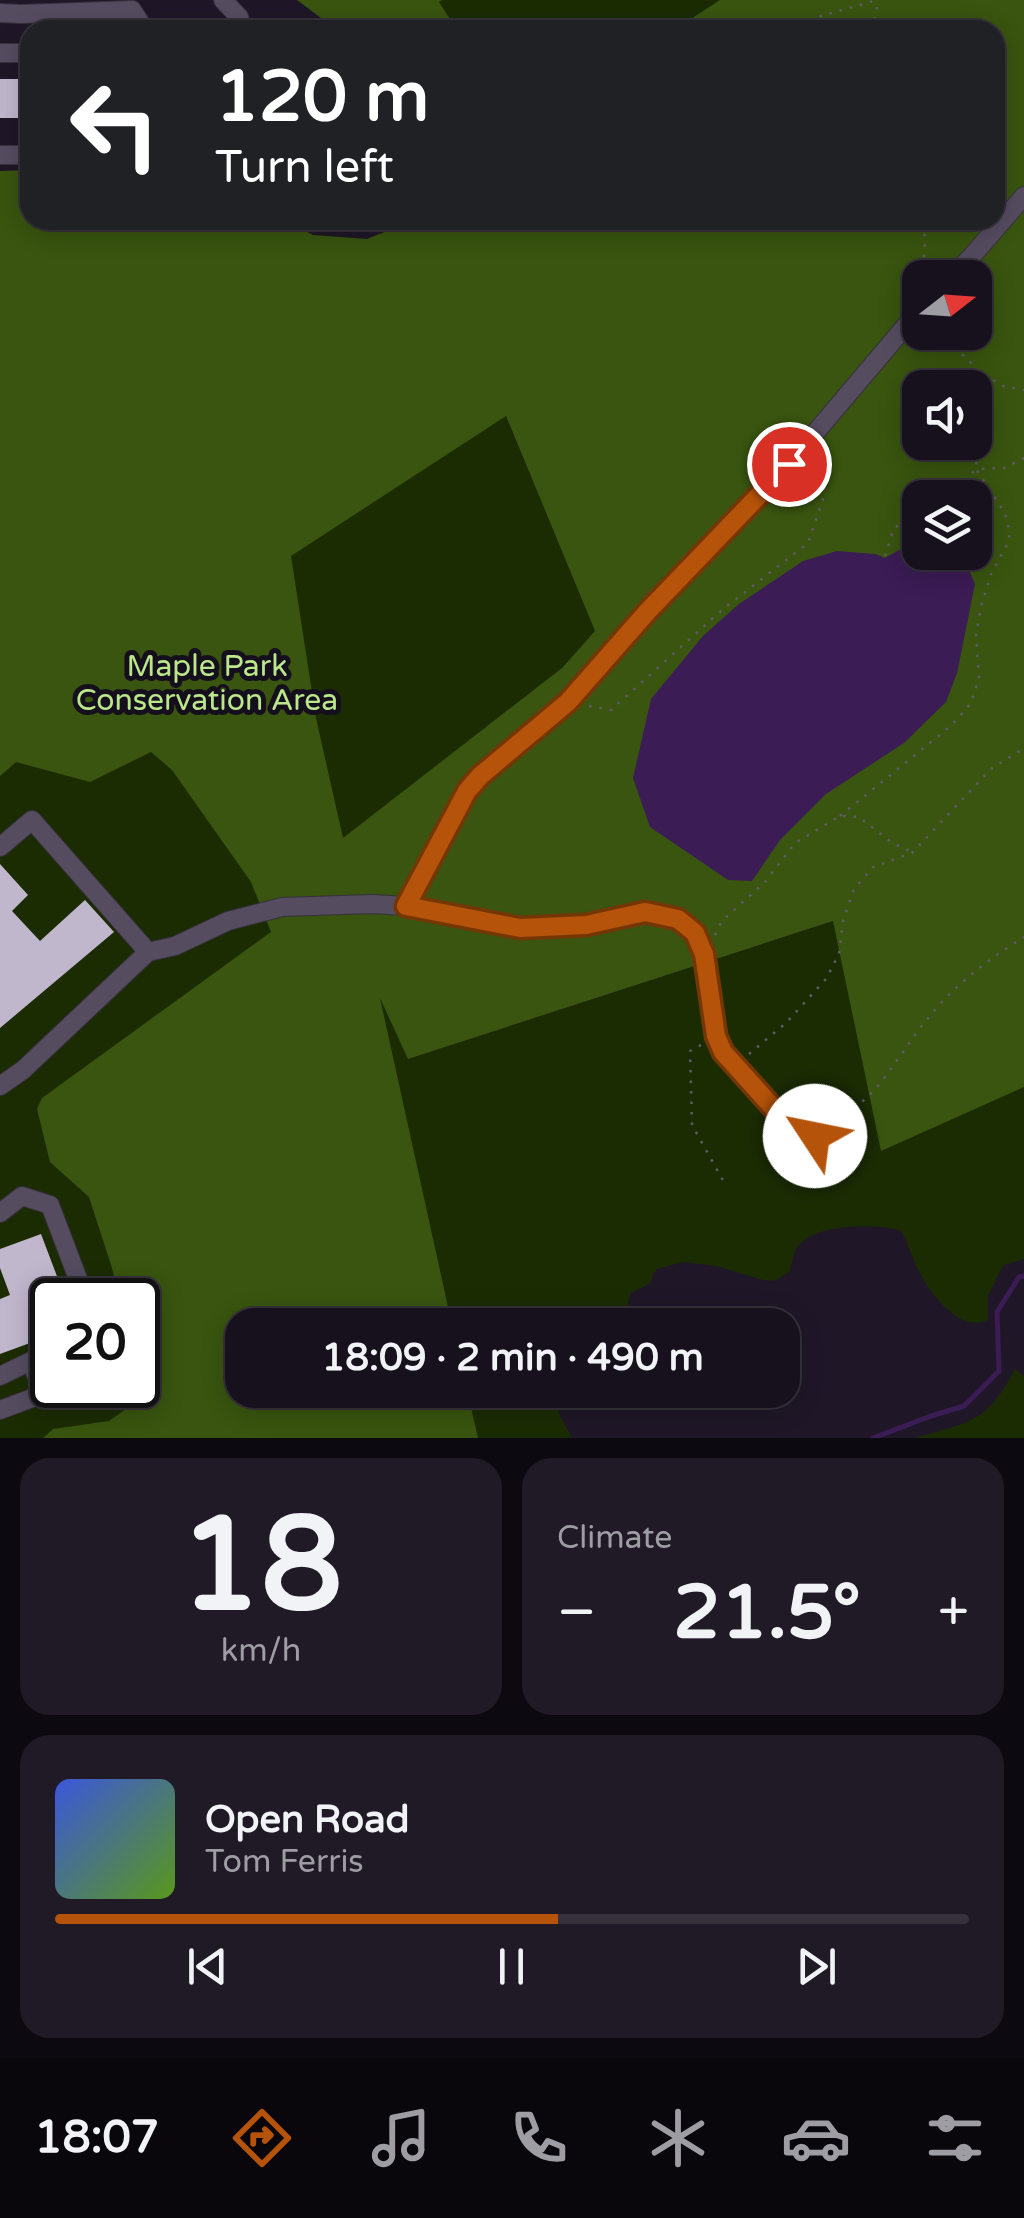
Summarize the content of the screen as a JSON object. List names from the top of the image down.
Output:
{
  "parks": ["Maple Park Conservation Area"],
  "north": "right",
  "page": {
    "turn": ["120 m", "Turn left"],
    "limit": "20",
    "trip": "18:09 · 2 min · 490 m",
    "tile": [
      ["18", "km/h"],
      "Climate"
    ],
    "heat": ["−", "21.5°", "+"],
    "song": ["Open Road", "Tom Ferris"],
    "tabs": "18:07"
  }
}
